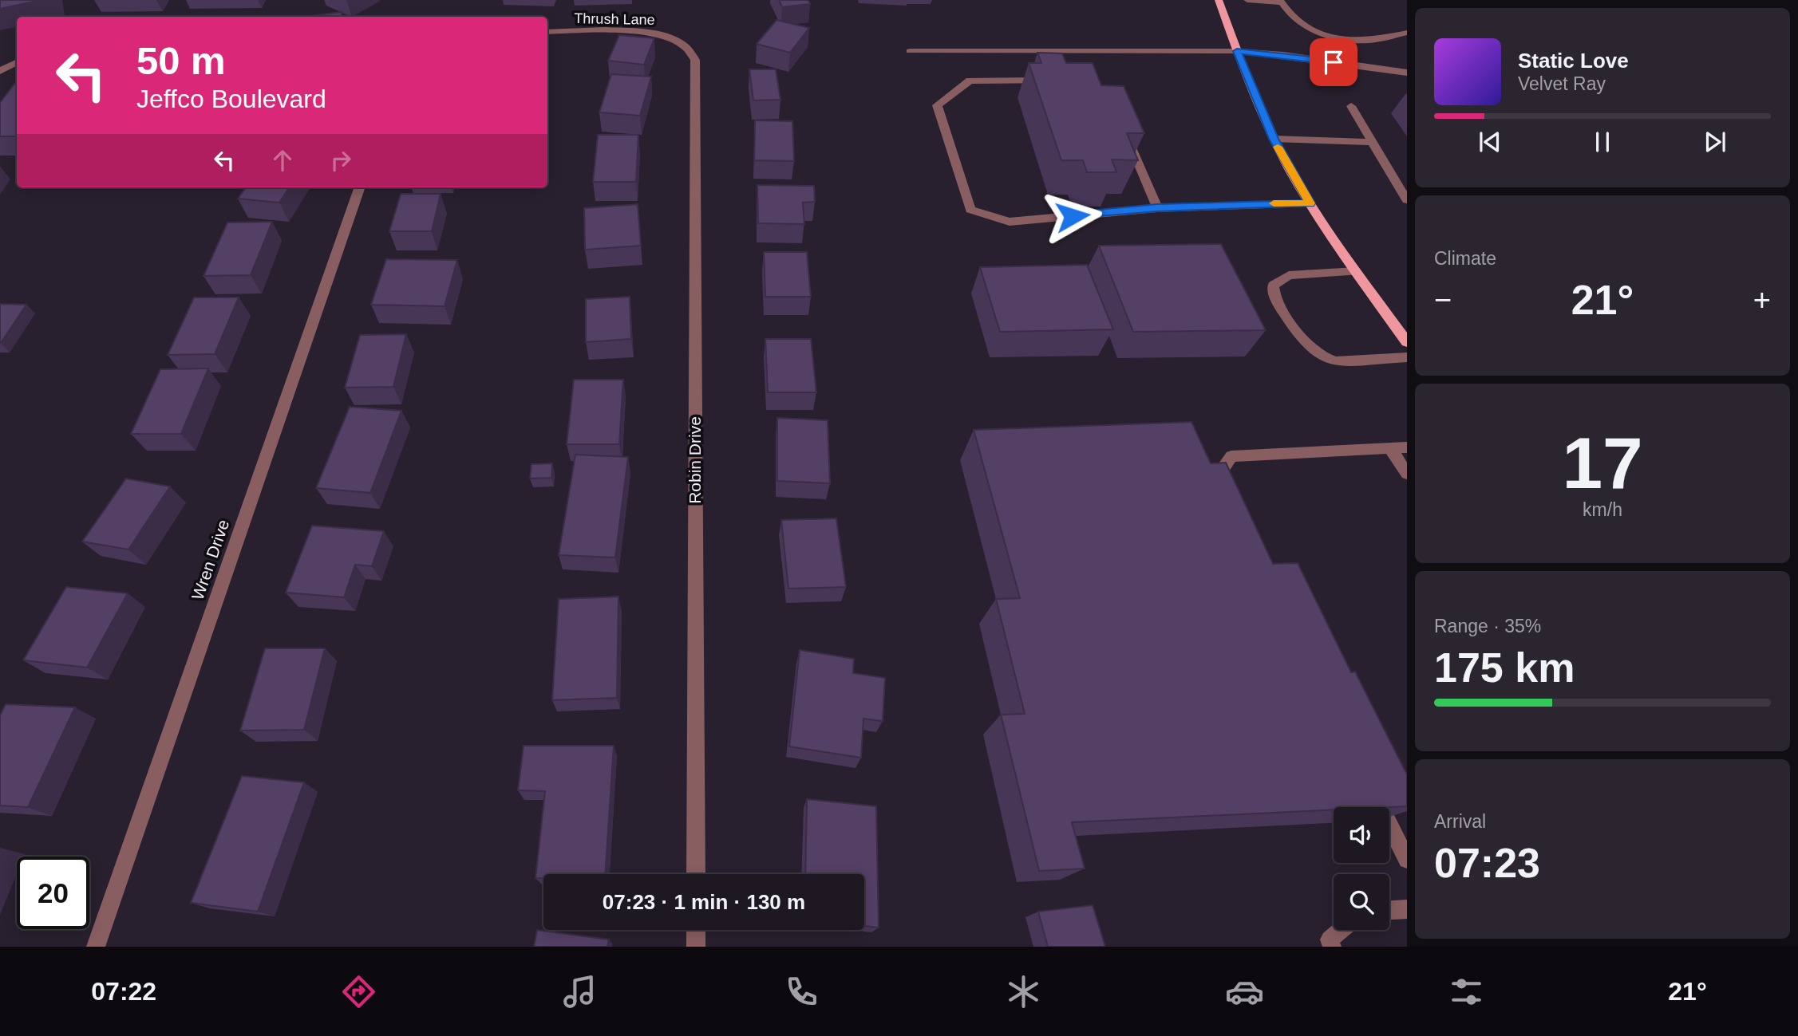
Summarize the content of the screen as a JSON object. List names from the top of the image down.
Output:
{
  "streets": {
    "street": ["Thrush Lane", "Robin Drive", "Wren Drive"]
  },
  "crossings": [
    ["Thrush Lane", "Robin Drive"]
  ],
  "page": {
    "turn": ["50 m", "Jeffco Boulevard"],
    "song": ["Static Love", "Velvet Ray"],
    "tile": [
      "Climate",
      ["17", "km/h"],
      ["Range · 35%", "175 km"],
      ["Arrival", "07:23"]
    ],
    "heat": ["−", "21°", "+"],
    "limit": "20",
    "trip": "07:23 · 1 min · 130 m",
    "tabs": ["07:22", "21°"]
  }
}
